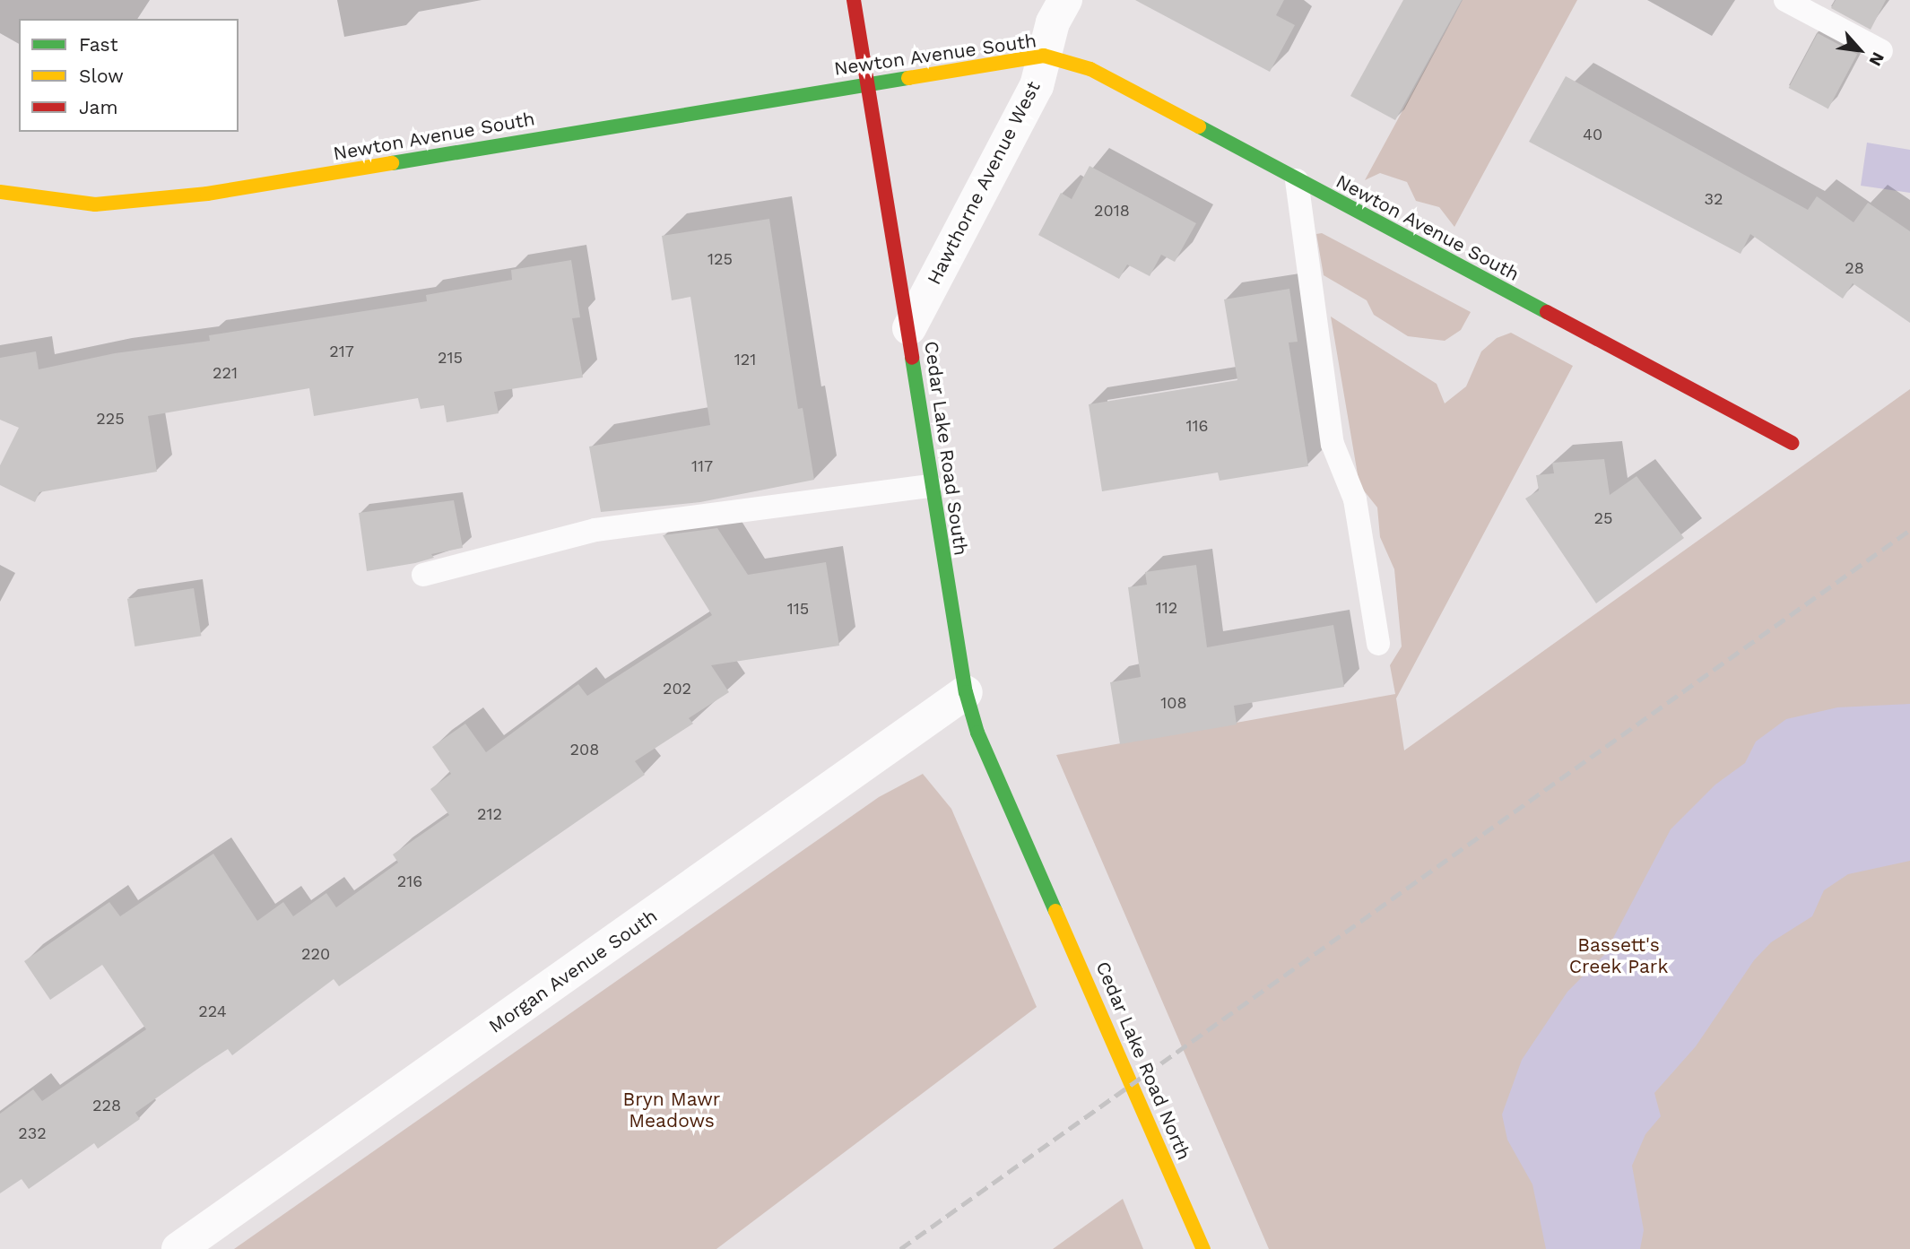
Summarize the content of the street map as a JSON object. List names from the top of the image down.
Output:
{
  "streets": {
    "street": [
      "Newton Avenue South",
      "Hawthorne Avenue West",
      "Cedar Lake Road South",
      "Morgan Avenue South",
      "Cedar Lake Road North"
    ]
  },
  "crossings": [
    ["Newton Avenue South", "Hawthorne Avenue West"],
    ["Newton Avenue South", "Cedar Lake Road South"],
    ["Hawthorne Avenue West", "Cedar Lake Road South"],
    ["Cedar Lake Road South", "Morgan Avenue South"],
    ["Cedar Lake Road South", "Cedar Lake Road North"]
  ],
  "parks": ["Bassett's Creek Park", "Bryn Mawr Meadows"],
  "house_numbers": [
    "40",
    "32",
    "2018",
    "125",
    "28",
    "217",
    "215",
    "121",
    "221",
    "225",
    "116",
    "117",
    "25",
    "112",
    "115",
    "202",
    "108",
    "208",
    "212",
    "216",
    "220",
    "224",
    "228",
    "232"
  ],
  "legend": ["Fast", "Slow", "Jam"],
  "north": "bottom right"
}
